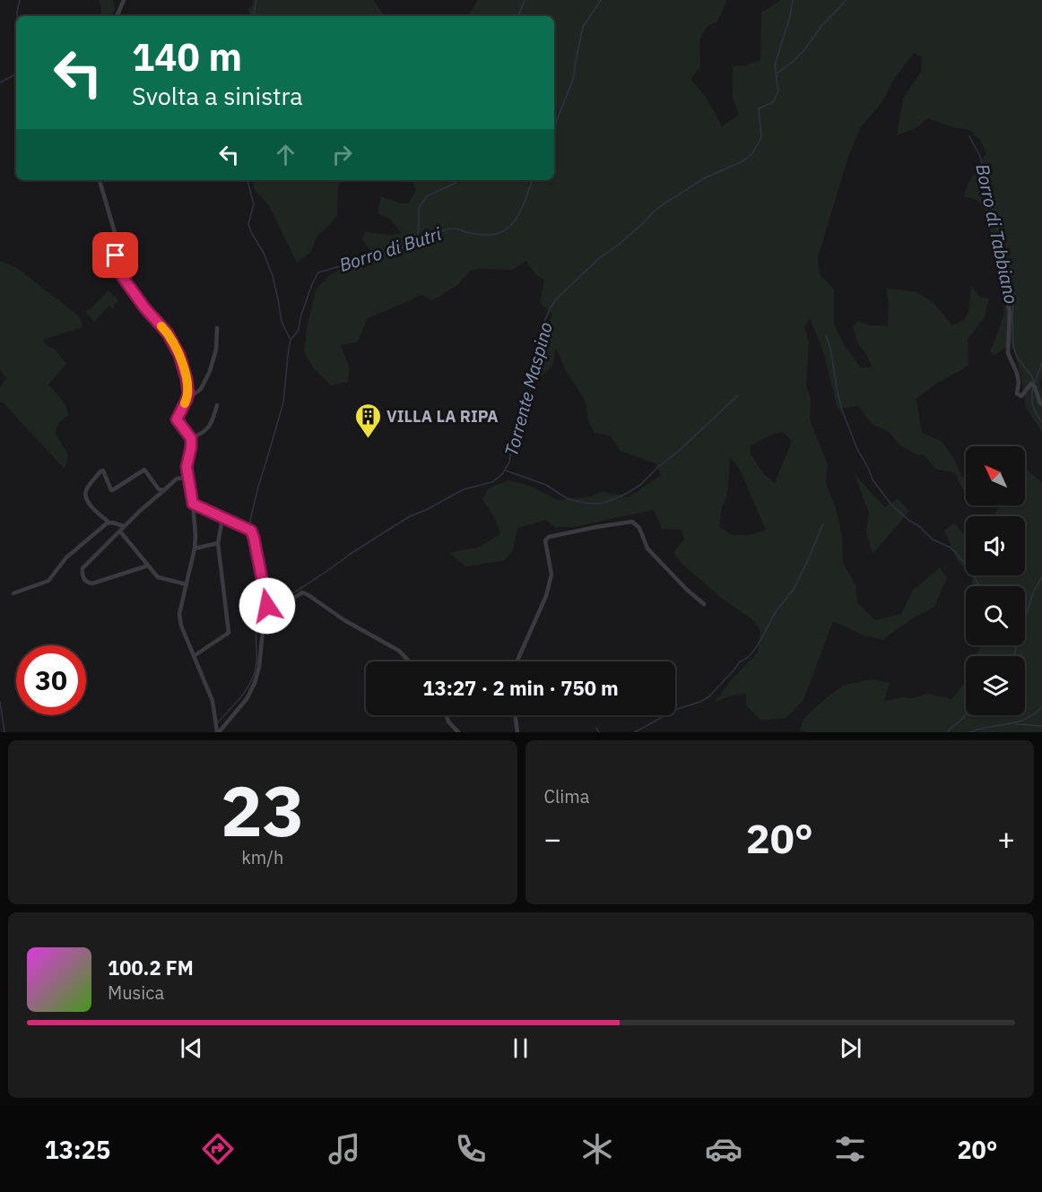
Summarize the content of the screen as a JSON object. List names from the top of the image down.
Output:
{
  "water": ["Borro di Tabbiano", "Borro di Butri", "Torrente Maspino"],
  "places": {
    "building": ["VILLA LA RIPA"]
  },
  "north": "top left",
  "page": {
    "turn": ["140 m", "Svolta a sinistra"],
    "limit": "30",
    "trip": "13:27 · 2 min · 750 m",
    "tile": [
      ["23", "km/h"],
      "Clima"
    ],
    "heat": ["−", "20°", "+"],
    "song": ["100.2 FM", "Musica"],
    "tabs": ["13:25", "20°"]
  }
}
